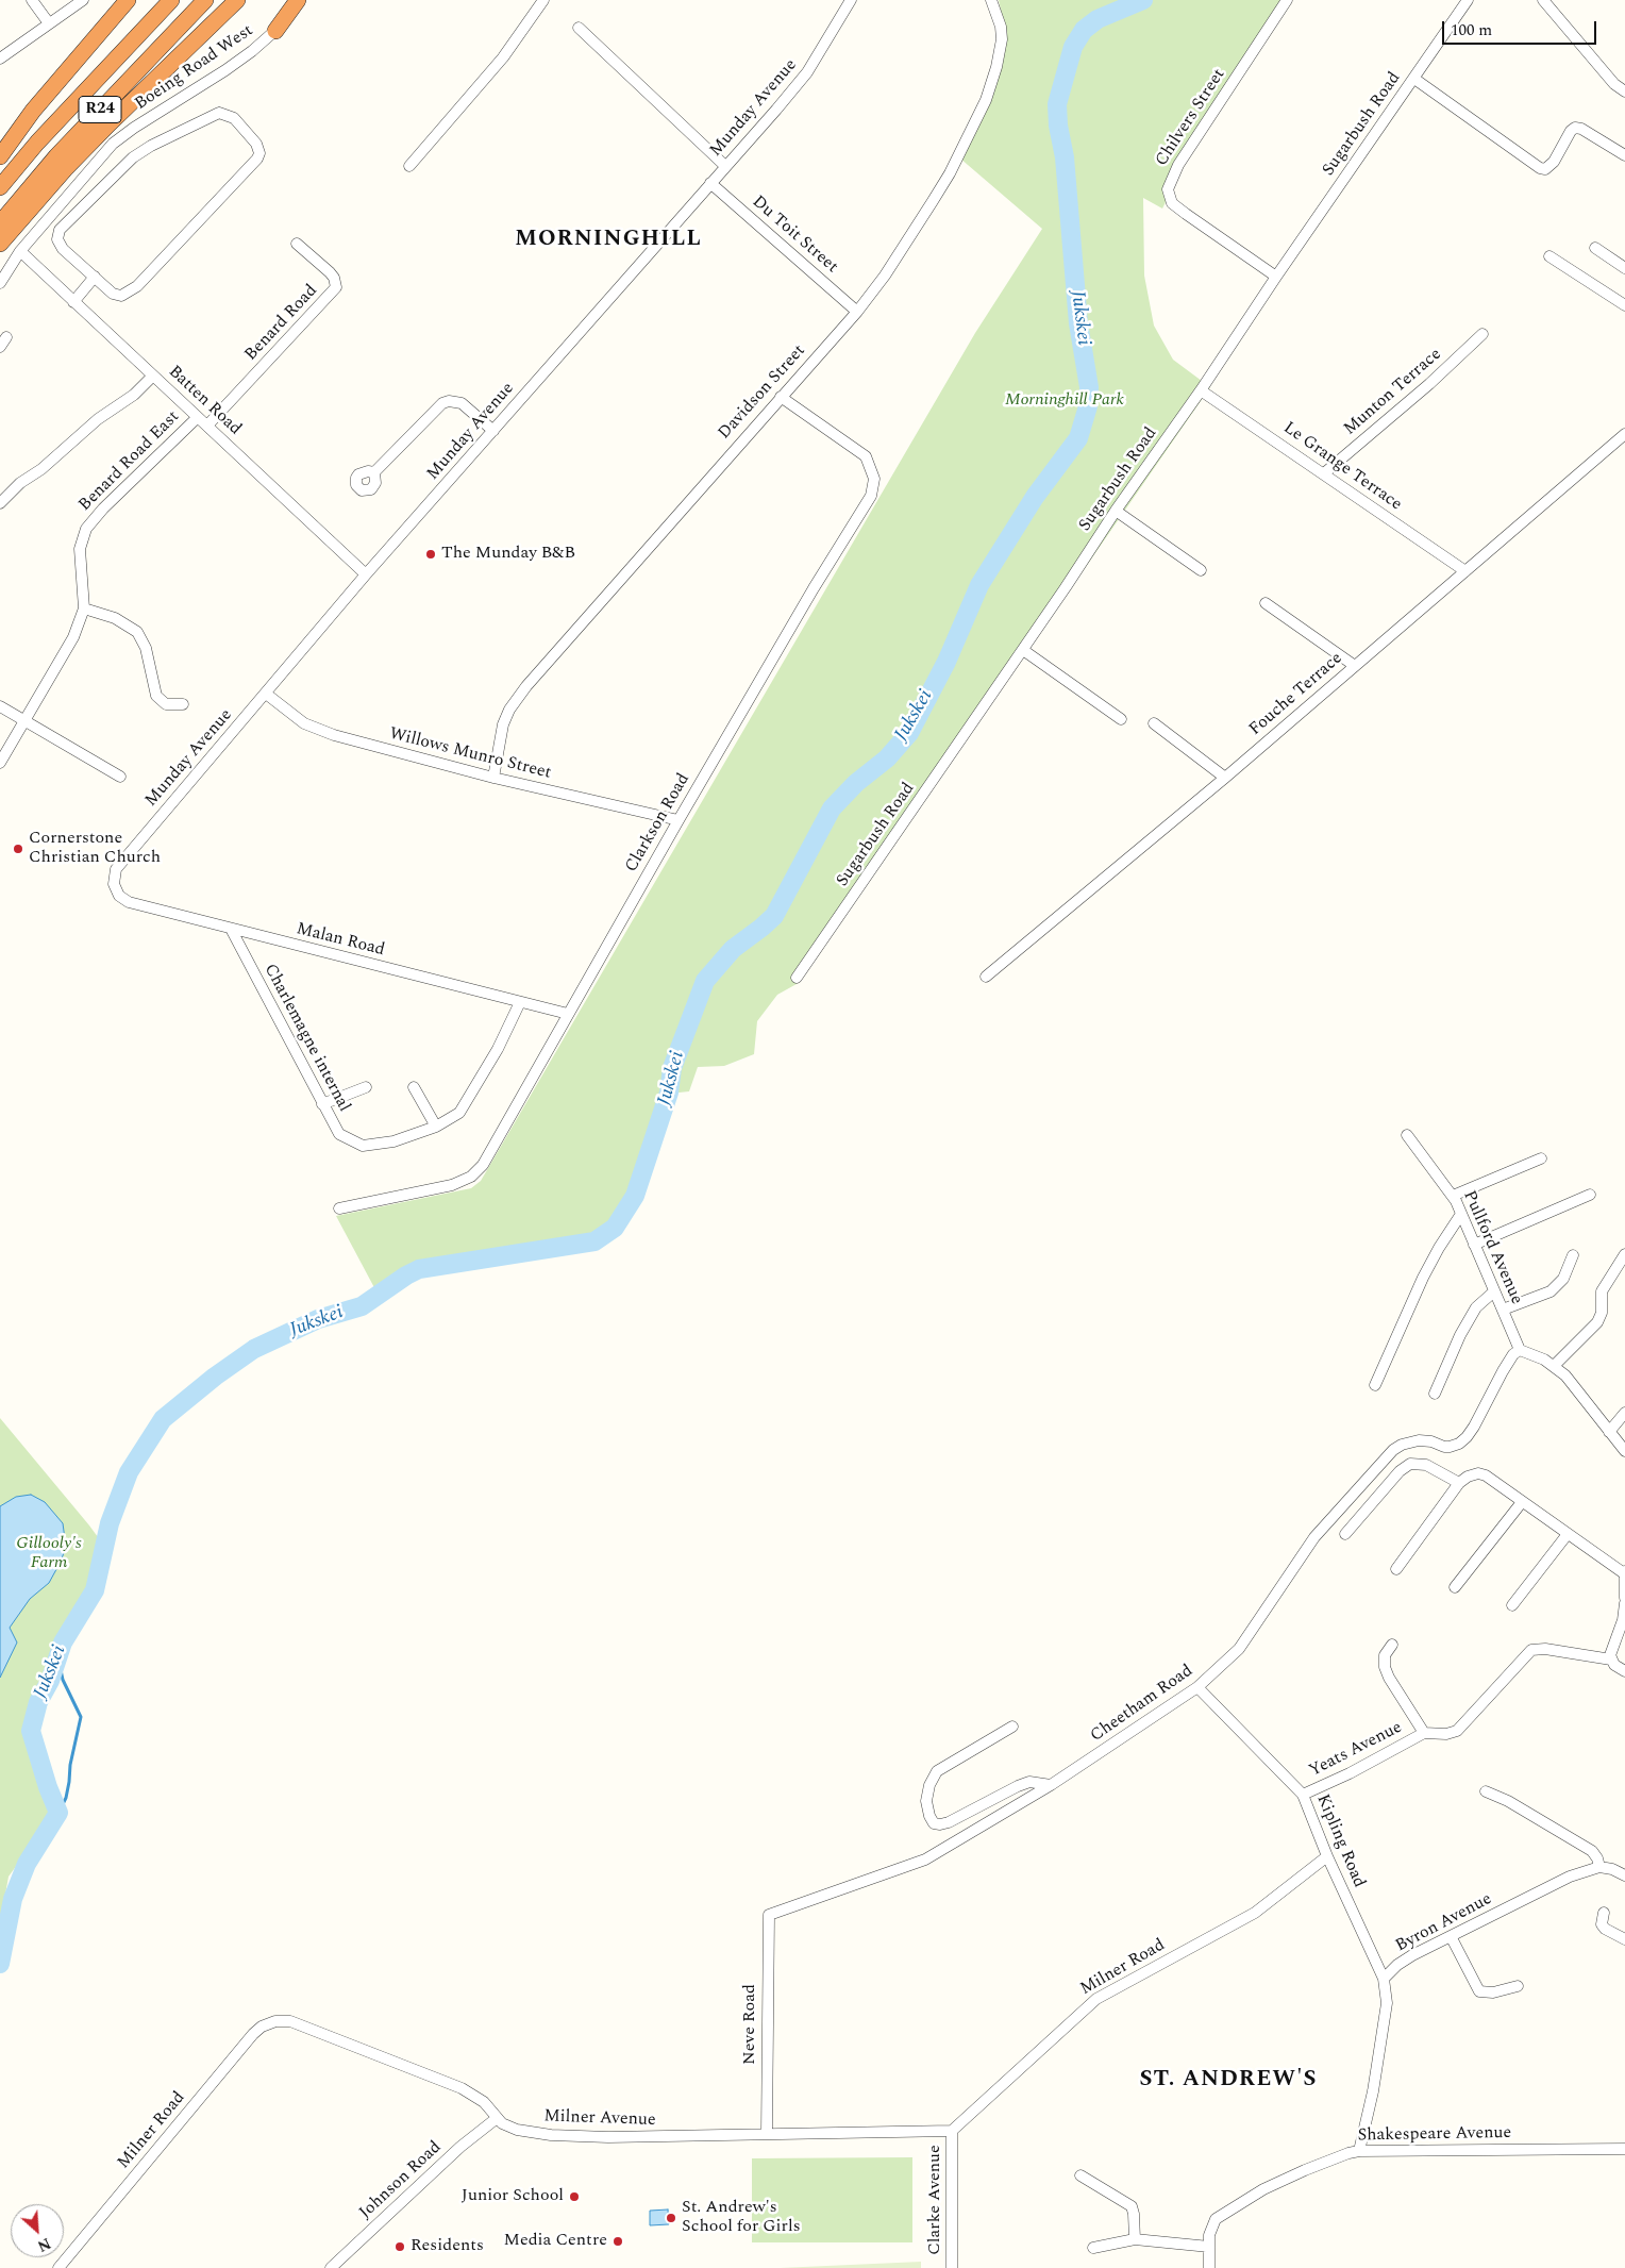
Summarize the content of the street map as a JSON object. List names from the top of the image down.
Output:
{
  "streets": {
    "highway": ["R24"],
    "street": [
      "Boeing Road West",
      "Munday Avenue",
      "Chilvers Street",
      "Sugarbush Road",
      "Du Toit Street",
      "Benard Road",
      "Davidson Street",
      "Munton Terrace",
      "Batten Road",
      "Benard Road East",
      "Le Grange Terrace",
      "Fouche Terrace",
      "Willows Munro Street",
      "Clarkson Road",
      "Malan Road",
      "Charlemagne internal",
      "Pullford Avenue",
      "Cheetham Road",
      "Yeats Avenue",
      "Kipling Road",
      "Byron Avenue",
      "Milner Road",
      "Neve Road",
      "Milner Avenue",
      "Shakespeare Avenue",
      "Johnson Road",
      "Clarke Avenue"
    ]
  },
  "crossings": [
    ["Boeing Road West", "Batten Road"],
    ["Munday Avenue", "Du Toit Street"],
    ["Munday Avenue", "Batten Road"],
    ["Munday Avenue", "Willows Munro Street"],
    ["Munday Avenue", "Malan Road"],
    ["Chilvers Street", "Sugarbush Road"],
    ["Sugarbush Road", "Le Grange Terrace"],
    ["Du Toit Street", "Davidson Street"],
    ["Benard Road", "Batten Road"],
    ["Davidson Street", "Willows Munro Street"],
    ["Davidson Street", "Clarkson Road"],
    ["Munton Terrace", "Le Grange Terrace"],
    ["Batten Road", "Benard Road East"],
    ["Le Grange Terrace", "Fouche Terrace"],
    ["Willows Munro Street", "Clarkson Road"],
    ["Clarkson Road", "Malan Road"],
    ["Malan Road", "Charlemagne internal"],
    ["Pullford Avenue", "Cheetham Road"],
    ["Cheetham Road", "Kipling Road"],
    ["Cheetham Road", "Neve Road"],
    ["Yeats Avenue", "Kipling Road"],
    ["Kipling Road", "Byron Avenue"],
    ["Kipling Road", "Milner Road"],
    ["Milner Road", "Milner Avenue"],
    ["Milner Road", "Clarke Avenue"],
    ["Neve Road", "Milner Avenue"],
    ["Milner Avenue", "Johnson Road"],
    ["Milner Avenue", "Clarke Avenue"]
  ],
  "districts": ["MORNINGHILL", "ST. ANDREW'S"],
  "water": ["Jukskei"],
  "parks": ["Morninghill Park", "Gillooly's Farm"],
  "places": [
    "The Munday B&B",
    "Cornerstone Christian Church",
    "Junior School",
    "St. Andrew's School for Girls",
    "Media Centre",
    "Residents"
  ],
  "scale_bar": "100 m",
  "north": "bottom right"
}
